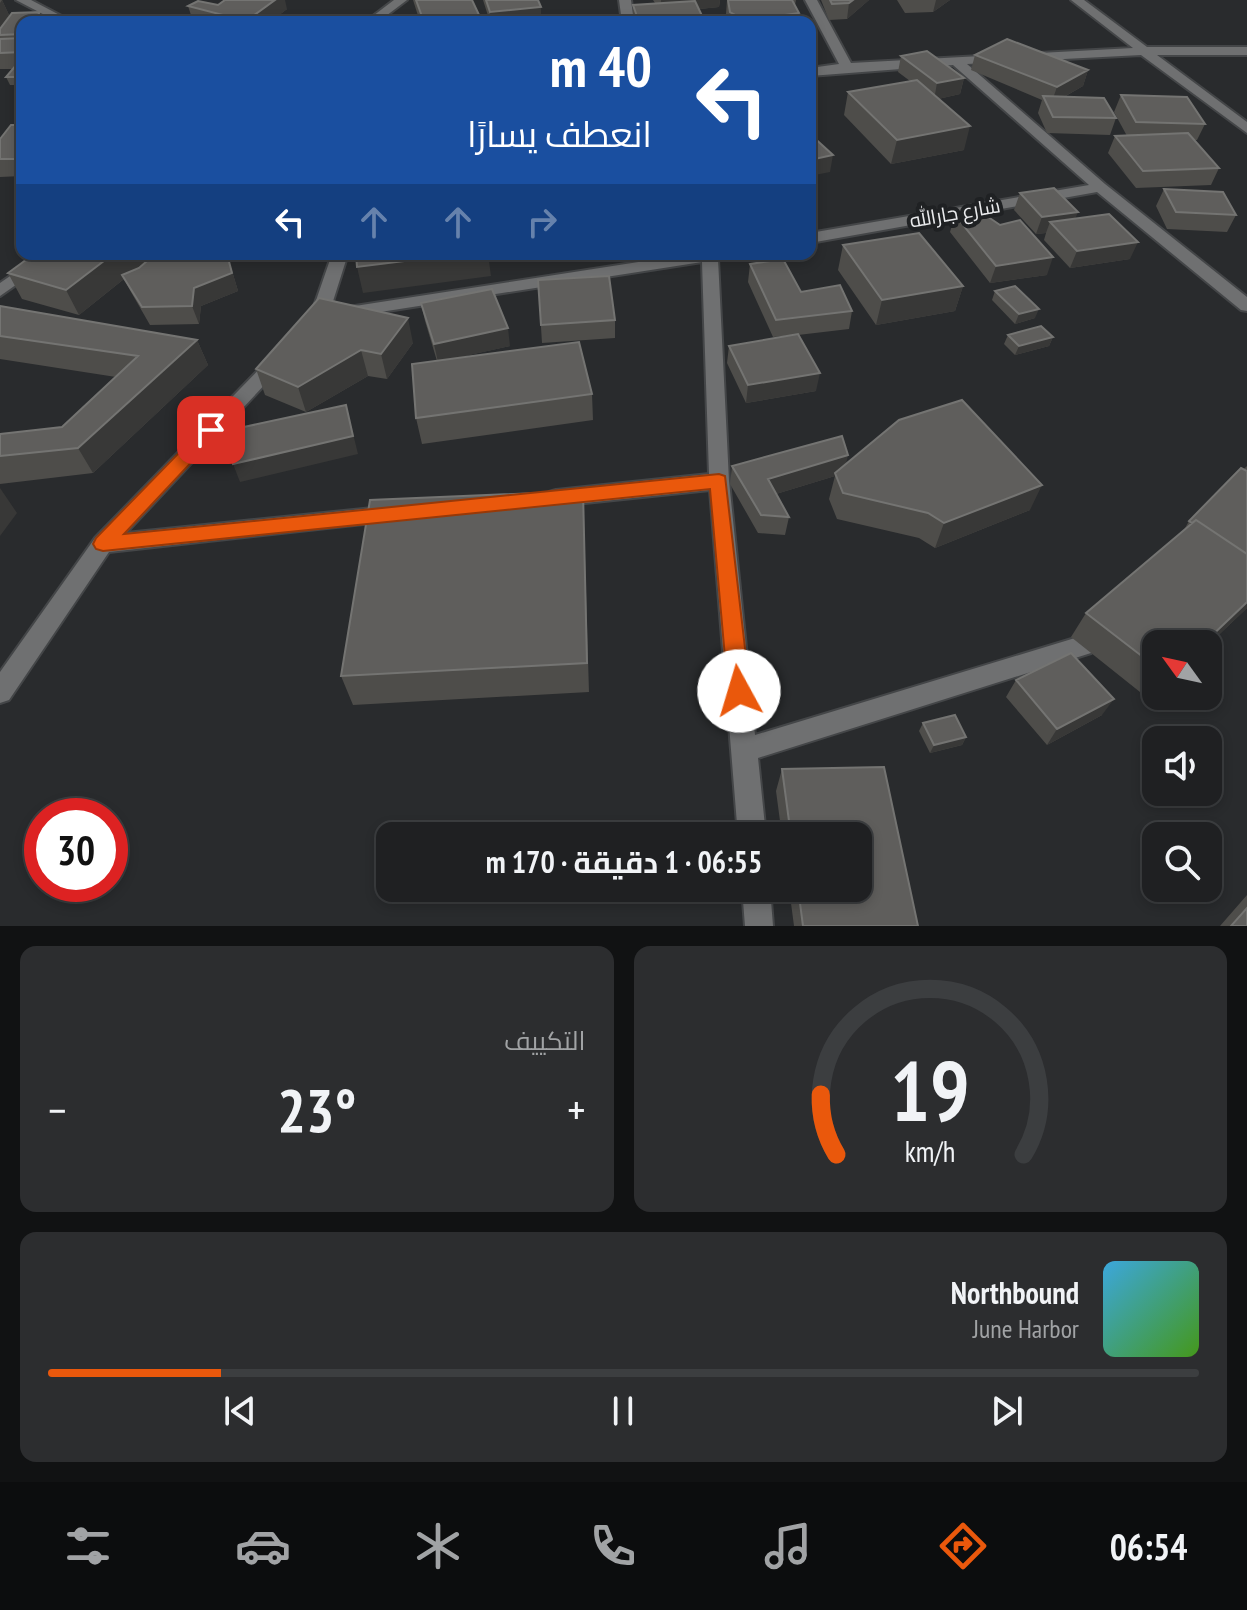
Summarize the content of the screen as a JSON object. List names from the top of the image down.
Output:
{
  "streets": {
    "street": ["شارع جارالله"]
  },
  "north": "top left",
  "page": {
    "turn": ["40 m", "انعطف يسارًا"],
    "limit": "30",
    "trip": "06:55 · 1 دقيقة · 170 m",
    "tile": "التكييف",
    "heat": ["−", "23°", "+"],
    "song": ["Northbound", "June Harbor"],
    "tabs": "06:54",
    "gauge": ["19", "km/h"]
  }
}
